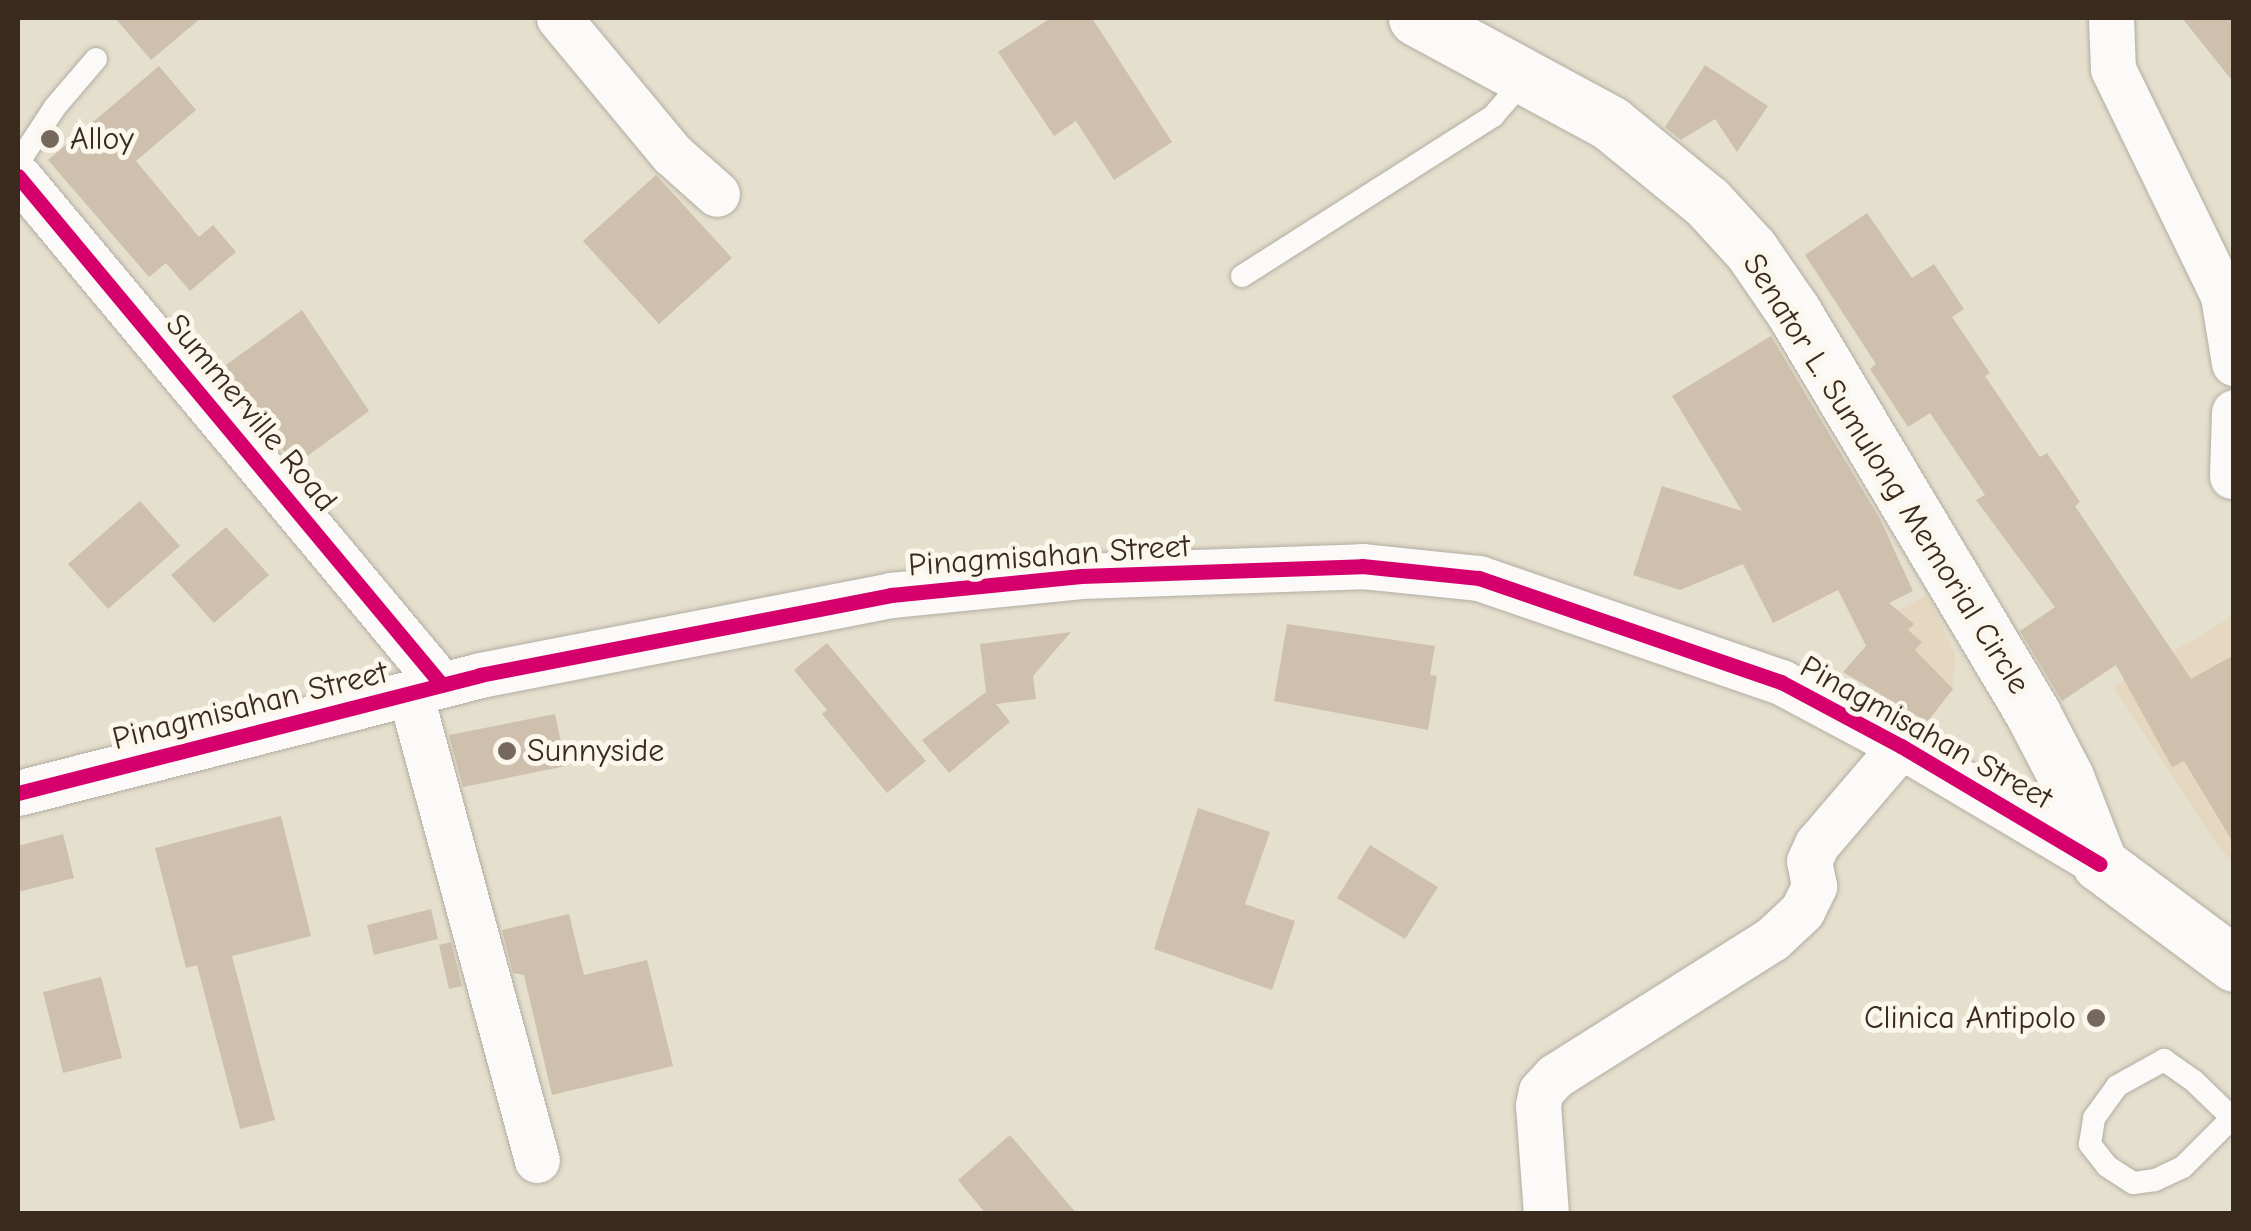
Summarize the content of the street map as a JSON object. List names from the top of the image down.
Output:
{
  "streets": {
    "main road": ["Senator L. Sumulong Memorial Circle"],
    "street": ["Summerville Road", "Pinagmisahan Street"]
  },
  "crossings": [
    ["Summerville Road", "Pinagmisahan Street"],
    ["Senator L. Sumulong Memorial Circle", "Pinagmisahan Street"]
  ],
  "places": ["Alloy", "Sunnyside", "Clinica Antipolo"]
}
